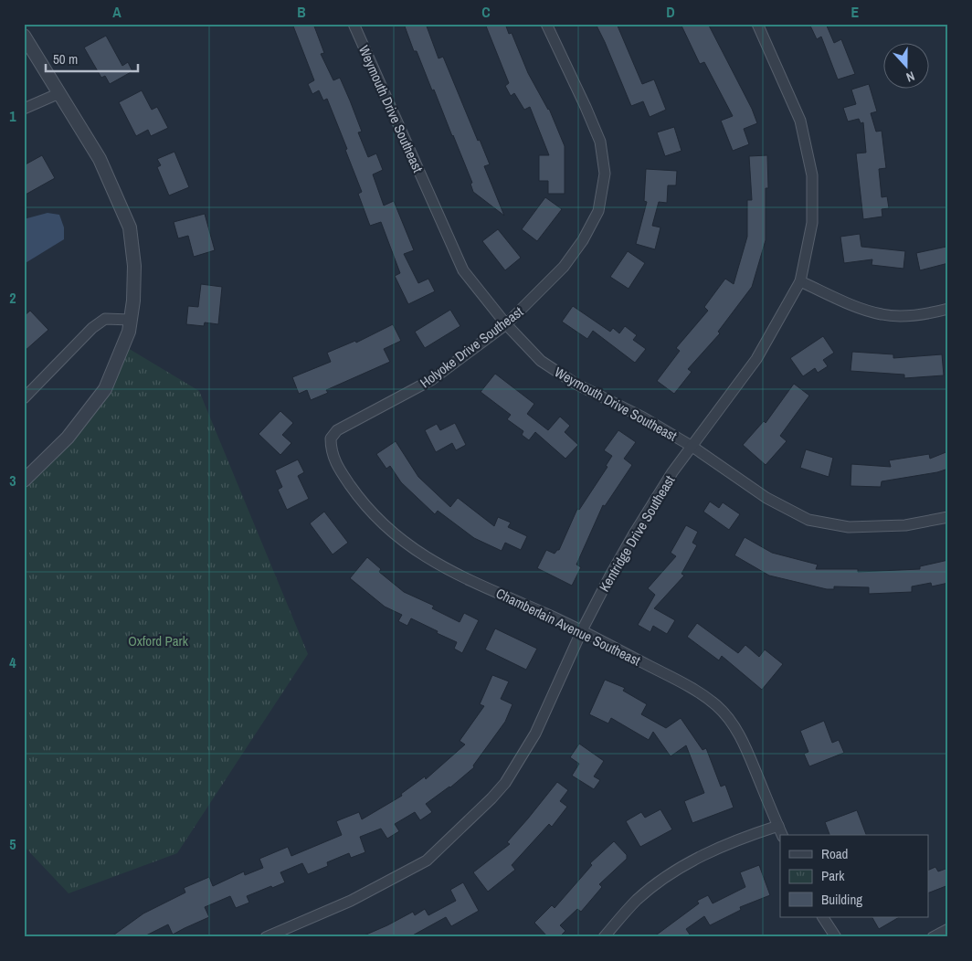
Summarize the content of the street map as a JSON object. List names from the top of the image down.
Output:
{
  "streets": {
    "street": [
      "Weymouth Drive Southeast",
      "Holyoke Drive Southeast",
      "Kentridge Drive Southeast",
      "Chamberlain Avenue Southeast"
    ]
  },
  "crossings": [
    ["Weymouth Drive Southeast", "Holyoke Drive Southeast"],
    ["Weymouth Drive Southeast", "Kentridge Drive Southeast"],
    ["Holyoke Drive Southeast", "Chamberlain Avenue Southeast"],
    ["Kentridge Drive Southeast", "Chamberlain Avenue Southeast"]
  ],
  "parks": ["Oxford Park"],
  "legend": ["Road", "Park", "Building"],
  "scale_bar": "50 m",
  "north": "bottom",
  "grid": {
    "columns": [
      "A",
      "B",
      "C",
      "D",
      "E"
    ],
    "rows": [
      "1",
      "2",
      "3",
      "4",
      "5"
    ]
  }
}
